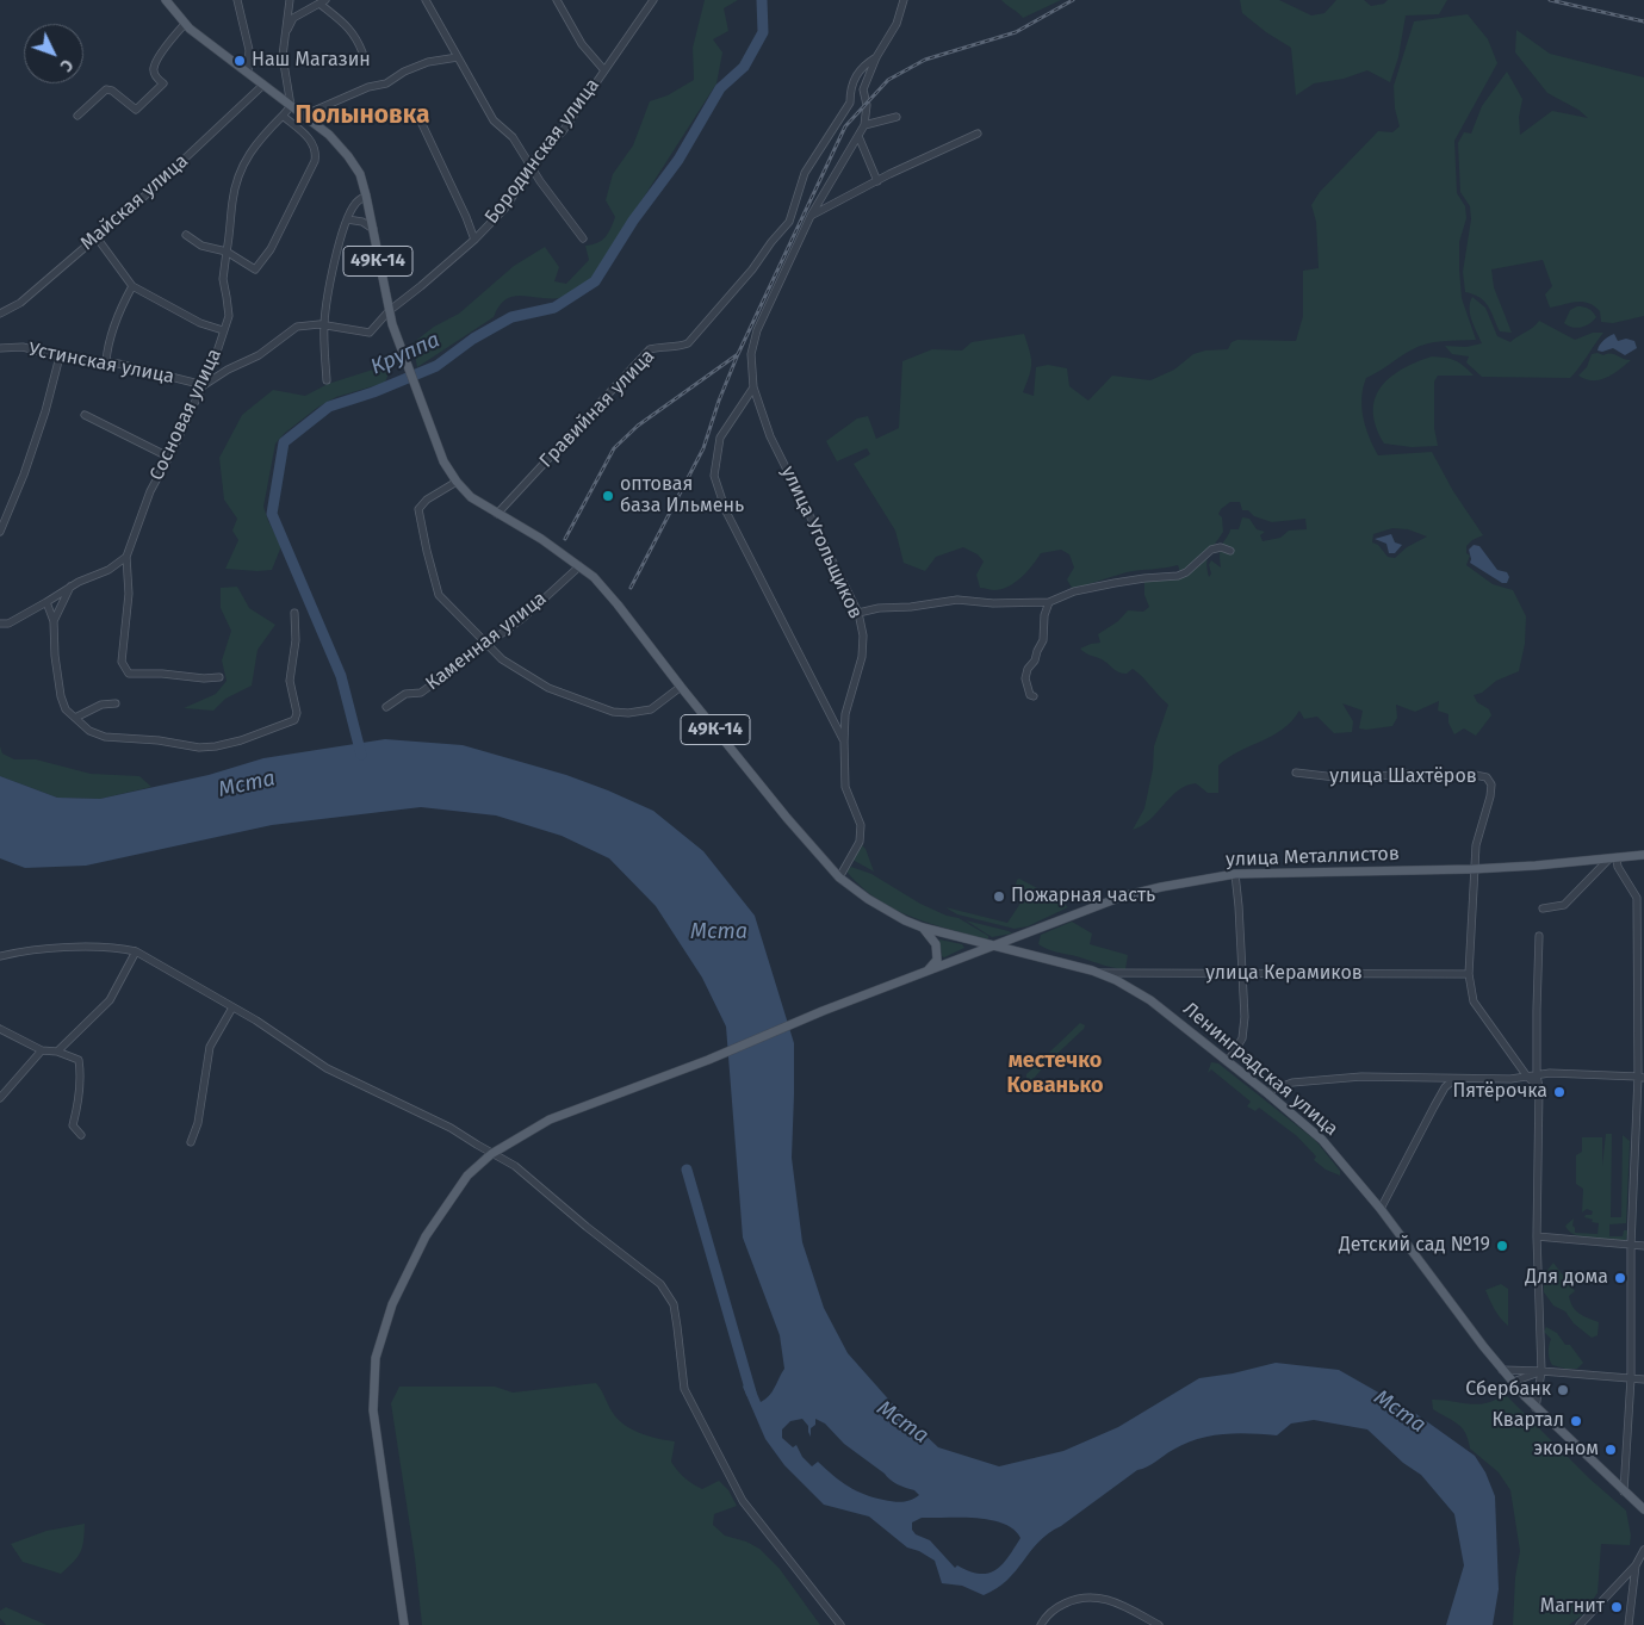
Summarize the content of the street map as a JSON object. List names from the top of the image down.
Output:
{
  "streets": {
    "main road": ["49К-14", "улица Металлистов", "Ленинградская улица"],
    "street": [
      "Бородинская улица",
      "Майская улица",
      "Устинская улица",
      "Гравийная улица",
      "Сосновая улица",
      "улица Угольщиков",
      "Каменная улица",
      "улица Шахтёров",
      "улица Керамиков"
    ]
  },
  "crossings": [
    ["Бородинская улица", "49К-14"],
    ["Майская улица", "49К-14"],
    ["49К-14", "Гравийная улица"],
    ["49К-14", "улица Угольщиков"],
    ["49К-14", "Каменная улица"],
    ["49К-14", "улица Металлистов"],
    ["49К-14", "Ленинградская улица"],
    ["Устинская улица", "Сосновая улица"],
    ["улица Шахтёров", "улица Металлистов"],
    ["улица Металлистов", "Ленинградская улица"],
    ["улица Керамиков", "Ленинградская улица"]
  ],
  "districts": ["Полыновка", "местечко Кованько"],
  "water": ["Круппа", "Мста"],
  "places": [
    "Наш Магазин",
    "оптовая база Ильмень",
    "Пожарная часть",
    "Пятёрочка",
    "Детский сад №19",
    "Для дома",
    "Сбербанк",
    "Квартал",
    "эконом",
    "Магнит"
  ],
  "north": "bottom right"
}
